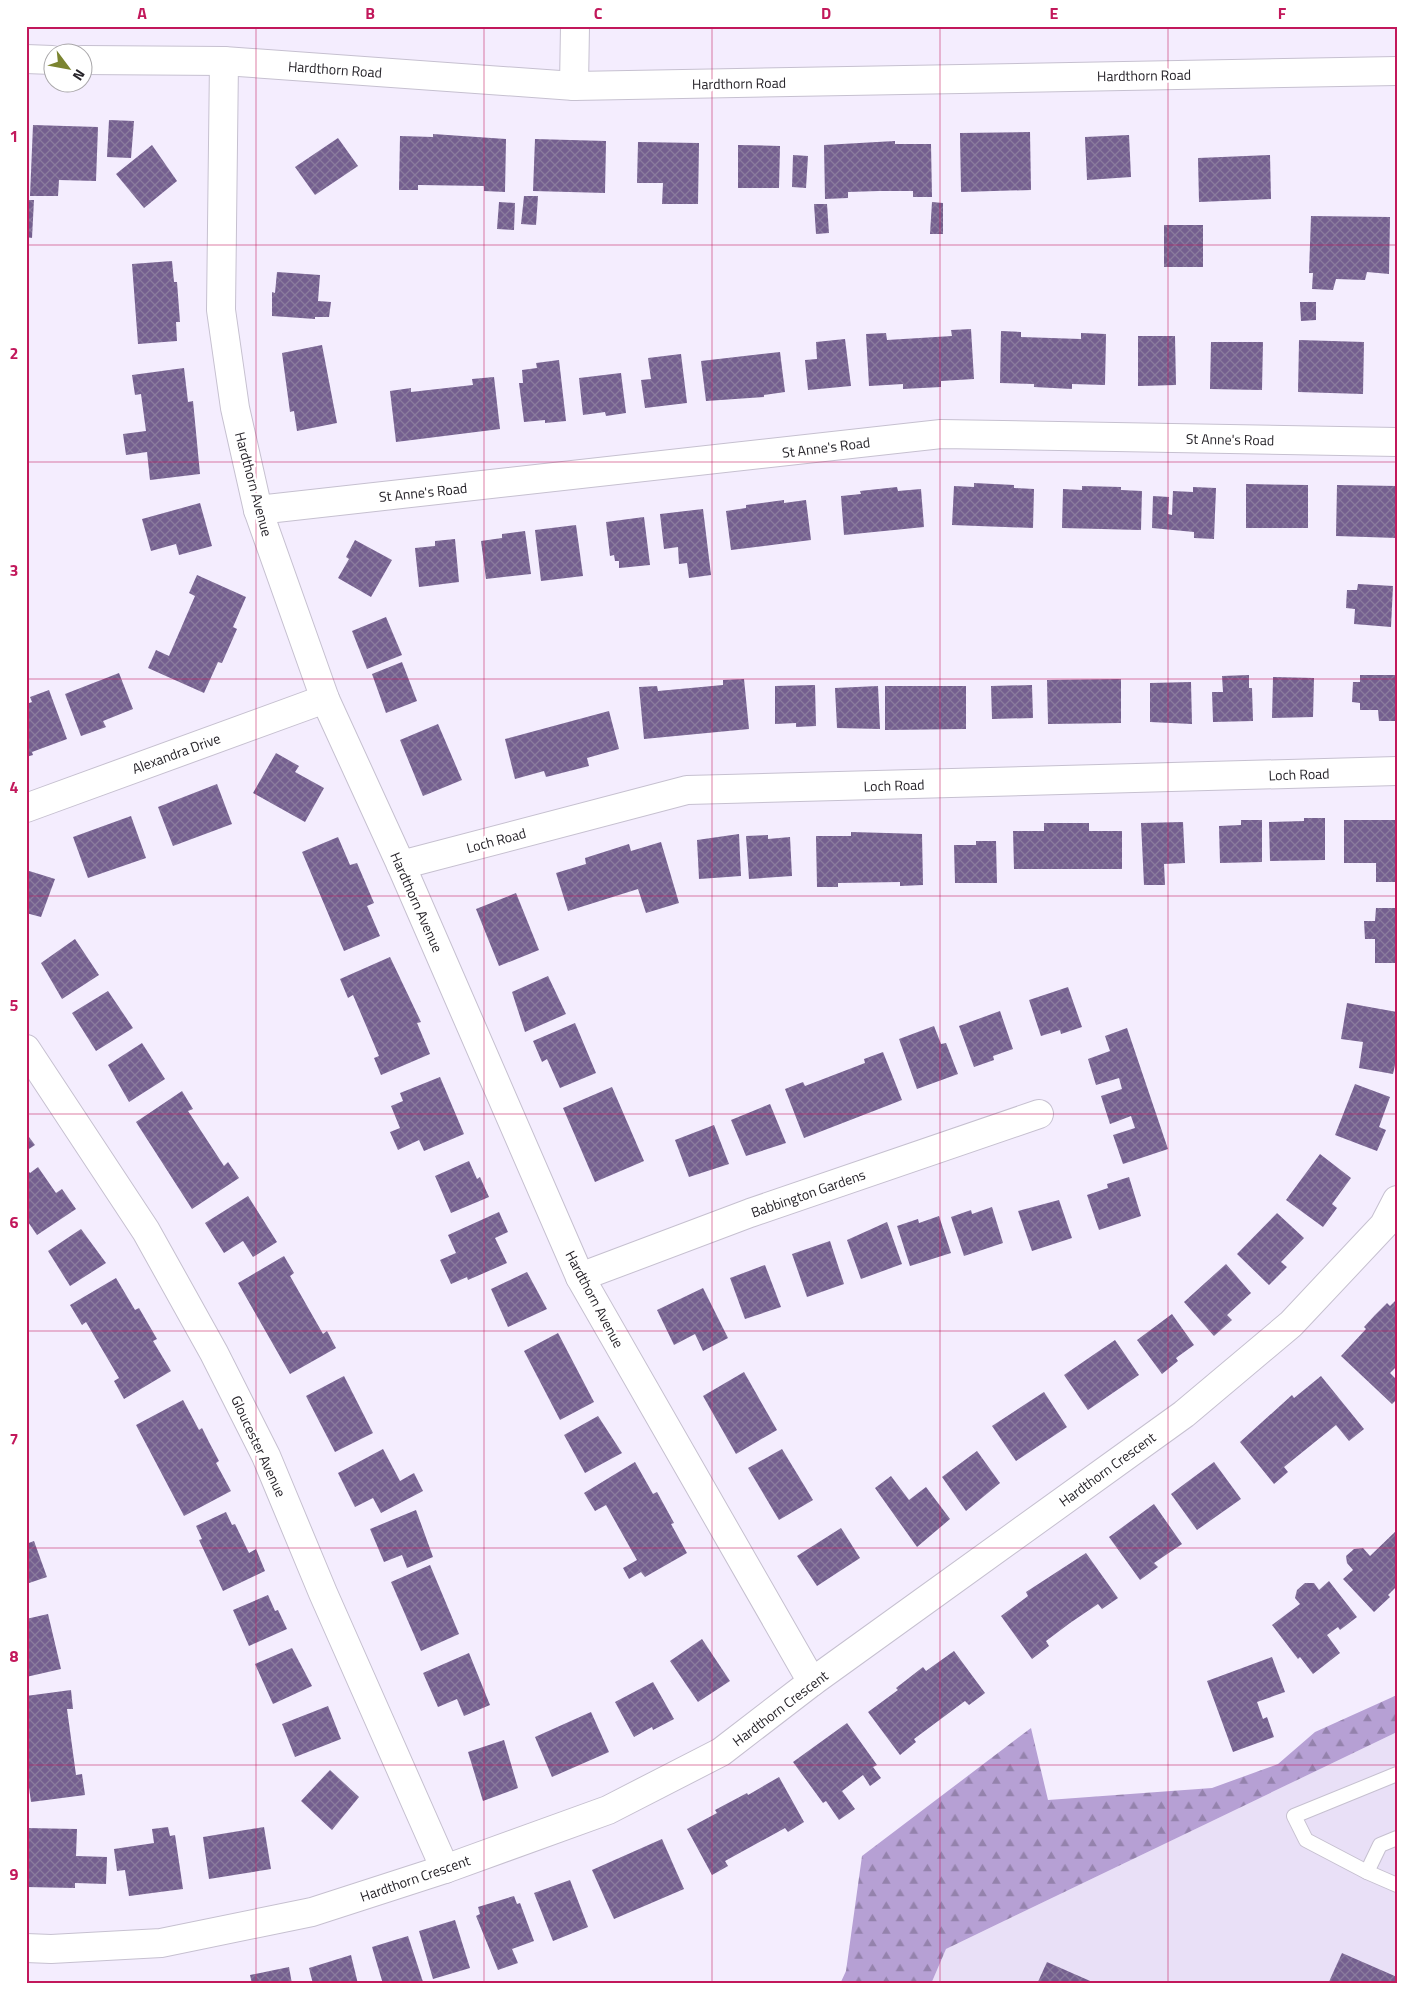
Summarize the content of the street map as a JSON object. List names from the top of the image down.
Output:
{
  "streets": {
    "street": [
      "Hardthorn Road",
      "St Anne's Road",
      "Hardthorn Avenue",
      "Alexandra Drive",
      "Loch Road",
      "Babbington Gardens",
      "Gloucester Avenue",
      "Hardthorn Crescent"
    ]
  },
  "crossings": [
    ["Hardthorn Road", "Hardthorn Avenue"],
    ["St Anne's Road", "Hardthorn Avenue"],
    ["Hardthorn Avenue", "Alexandra Drive"],
    ["Hardthorn Avenue", "Loch Road"],
    ["Hardthorn Avenue", "Babbington Gardens"],
    ["Hardthorn Avenue", "Hardthorn Crescent"],
    ["Gloucester Avenue", "Hardthorn Crescent"]
  ],
  "north": "bottom right",
  "grid": {
    "columns": [
      "A",
      "B",
      "C",
      "D",
      "E",
      "F"
    ],
    "rows": [
      "1",
      "2",
      "3",
      "4",
      "5",
      "6",
      "7",
      "8",
      "9"
    ]
  }
}
